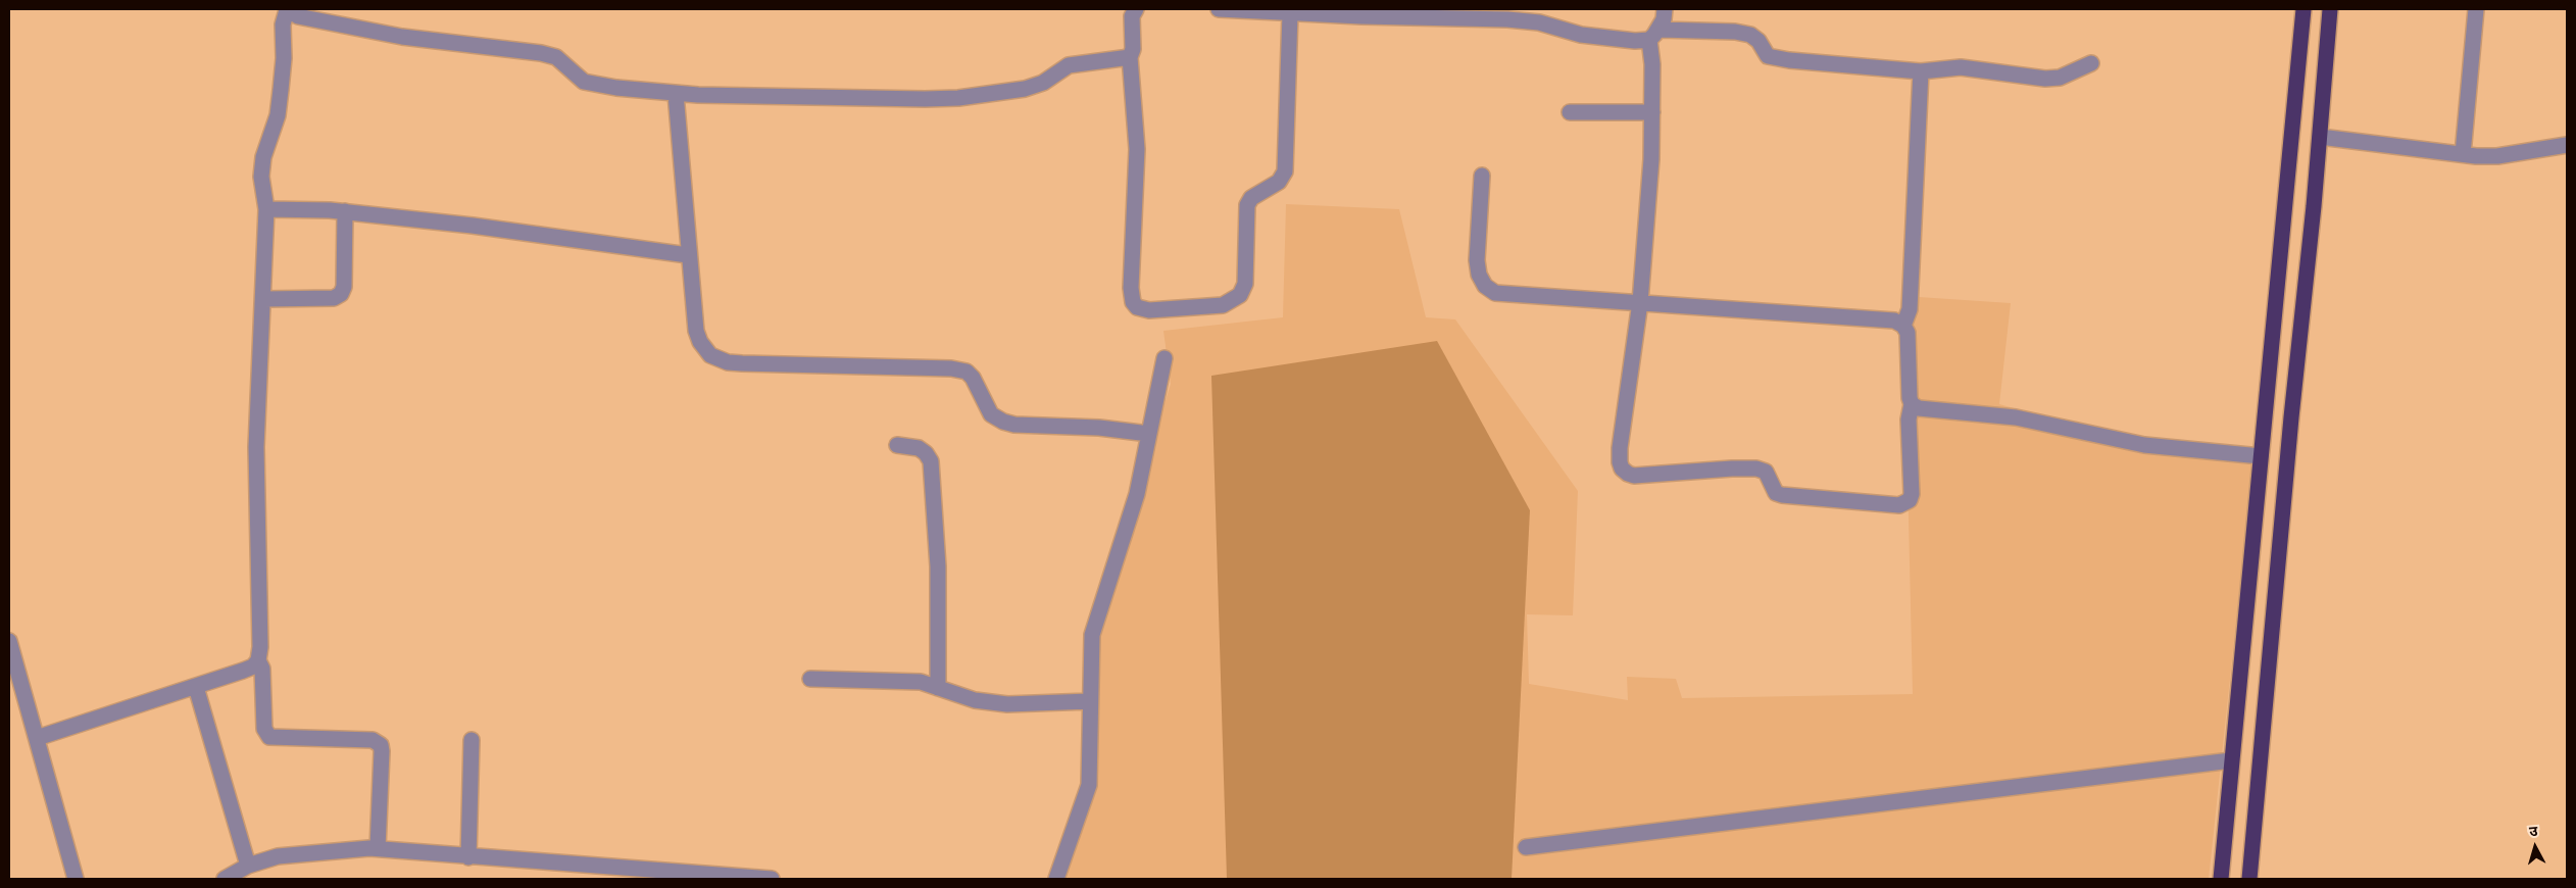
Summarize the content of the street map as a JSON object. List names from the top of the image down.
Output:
{
  "north": "top"
}
